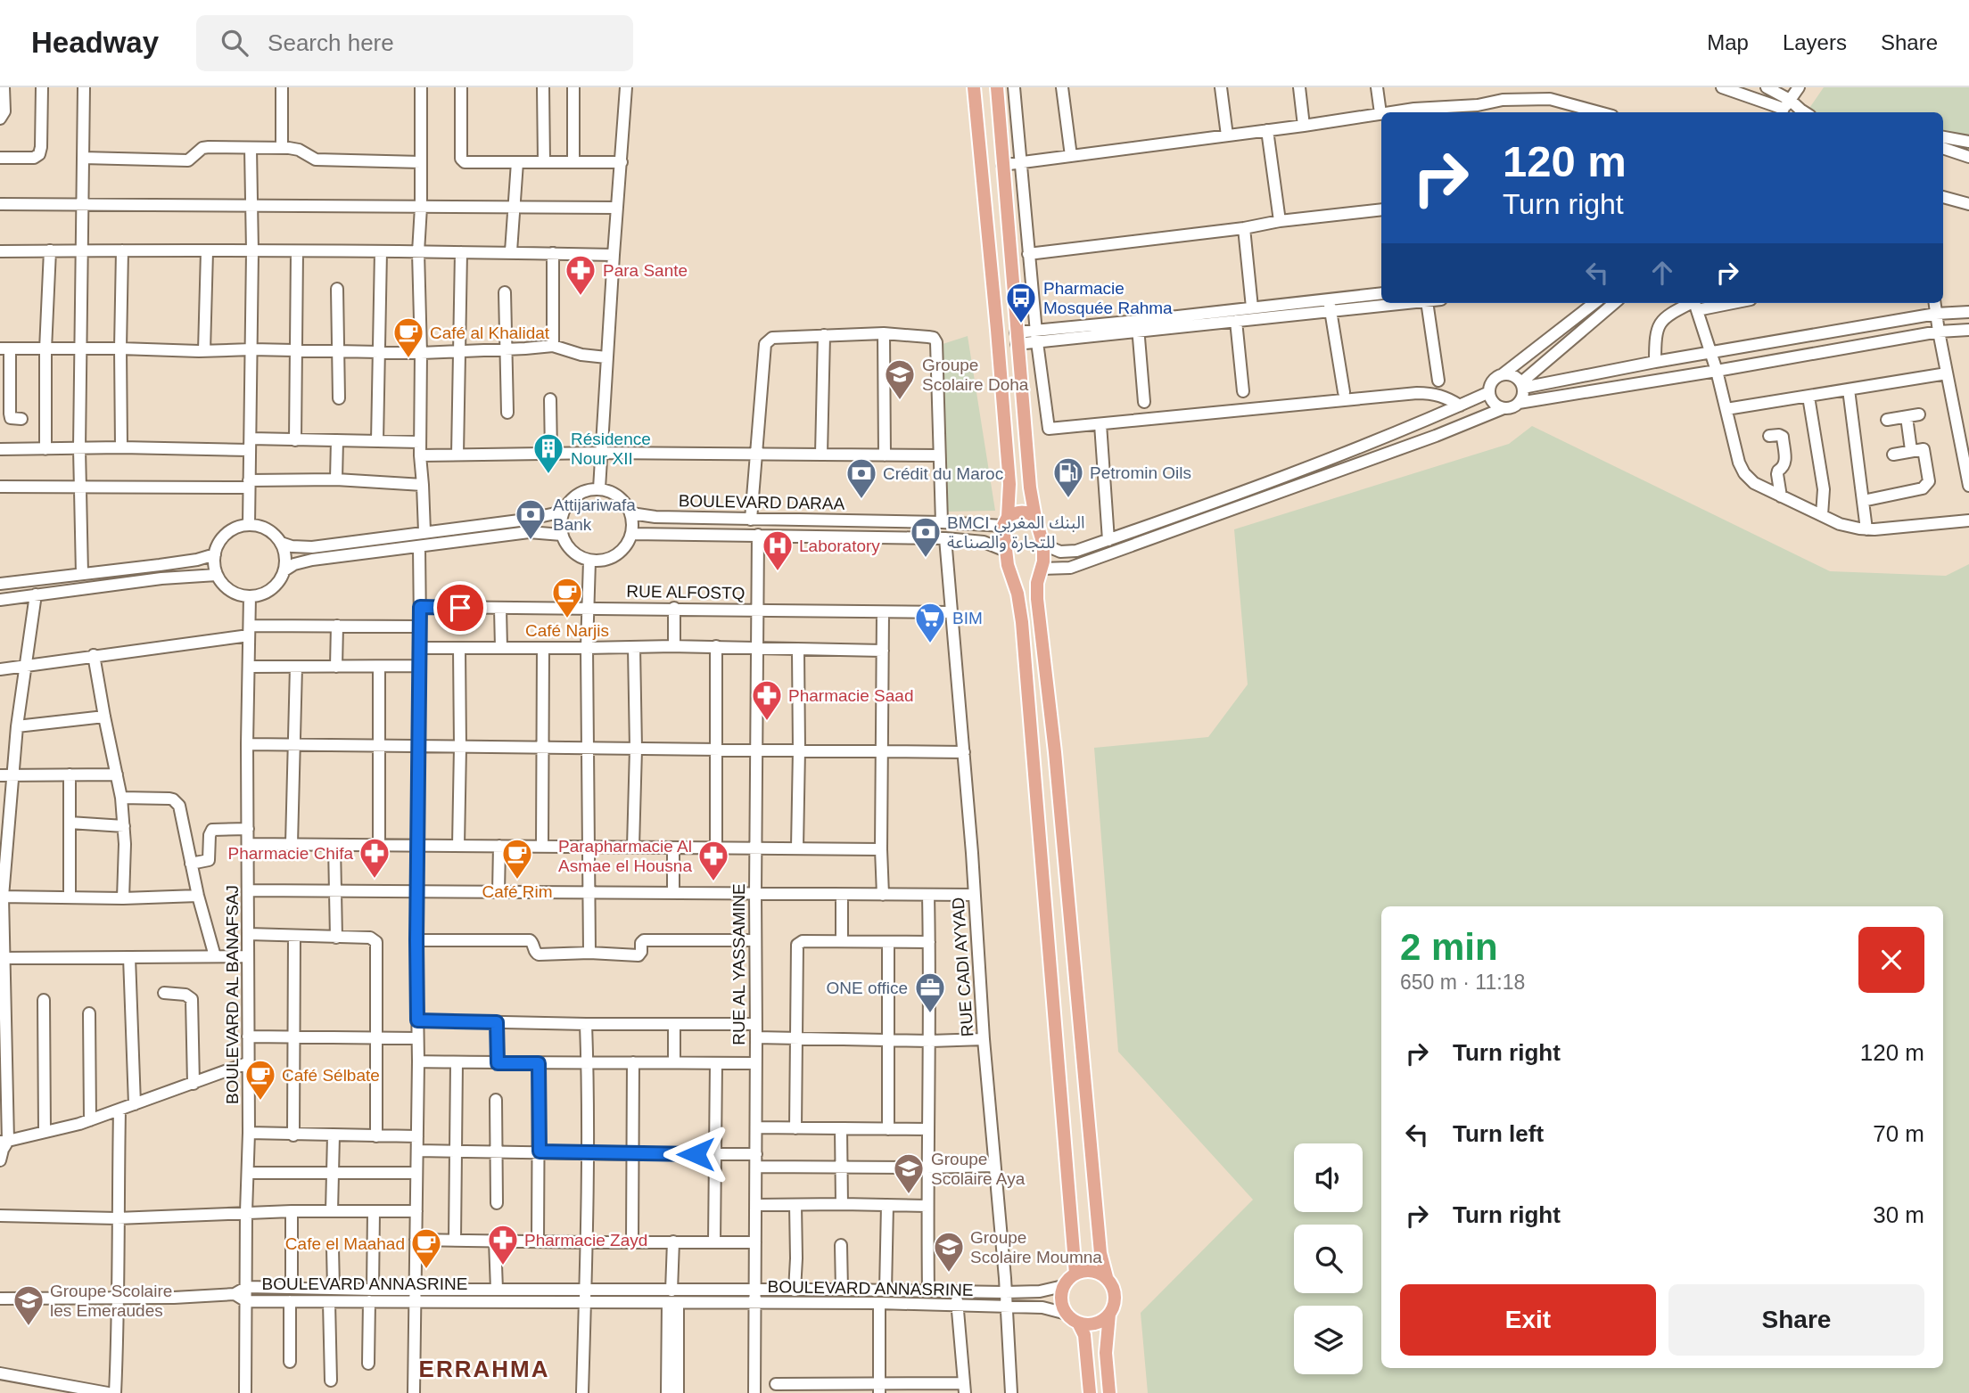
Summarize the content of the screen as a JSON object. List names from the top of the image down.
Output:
{
  "streets": {
    "street": [
      "BOULEVARD DARAA",
      "RUE ALFOSTQ",
      "RUE AL YASSAMINE",
      "RUE CADI AYYAD",
      "BOULEVARD AL BANAFSAJ",
      "BOULEVARD ANNASRINE"
    ]
  },
  "crossings": [
    ["BOULEVARD DARAA", "RUE AL YASSAMINE"],
    ["BOULEVARD DARAA", "RUE CADI AYYAD"],
    ["RUE ALFOSTQ", "RUE AL YASSAMINE"],
    ["RUE ALFOSTQ", "RUE CADI AYYAD"],
    ["RUE AL YASSAMINE", "BOULEVARD ANNASRINE"],
    ["RUE CADI AYYAD", "BOULEVARD ANNASRINE"],
    ["BOULEVARD AL BANAFSAJ", "BOULEVARD ANNASRINE"]
  ],
  "districts": ["ERRAHMA"],
  "places": {
    "pharmacy": [
      "Para Sante",
      "Pharmacie Saad",
      "Pharmacie Chifa",
      "Parapharmacie Al Asmae el Housna",
      "Pharmacie Zayd"
    ],
    "bus stop": ["Pharmacie Mosquée Rahma"],
    "cafe": [
      "Café al Khalidat",
      "Café Narjis",
      "Café Rim",
      "Café Sélbate",
      "Cafe el Maahad"
    ],
    "school or university": [
      "Groupe Scolaire Doha",
      "Groupe Scolaire Aya",
      "Groupe Scolaire Moumna",
      "Groupe Scolaire les Emeraudes"
    ],
    "building": ["Résidence Nour XII"],
    "fuel station": ["Petromin Oils"],
    "bank": ["Crédit du Maroc", "Attijariwafa Bank", "BMCI البنك المغربي للتجارة والصناعة"],
    "hospital": ["Laboratory"],
    "supermarket": ["BIM"],
    "office": ["ONE office"]
  },
  "page": {
    "header": "Headway",
    "search": "Search here",
    "nav": ["Map", "Layers", "Share"],
    "turn": ["120 m", "Turn right"],
    "heading": ["2 min", "650 m · 11:18"],
    "list": [
      {
        "name": "Turn right",
        "value": "120 m"
      },
      {
        "name": "Turn left",
        "value": "70 m"
      },
      {
        "name": "Turn right",
        "value": "30 m"
      }
    ],
    "buttons": ["Exit", "Share"]
  }
}
